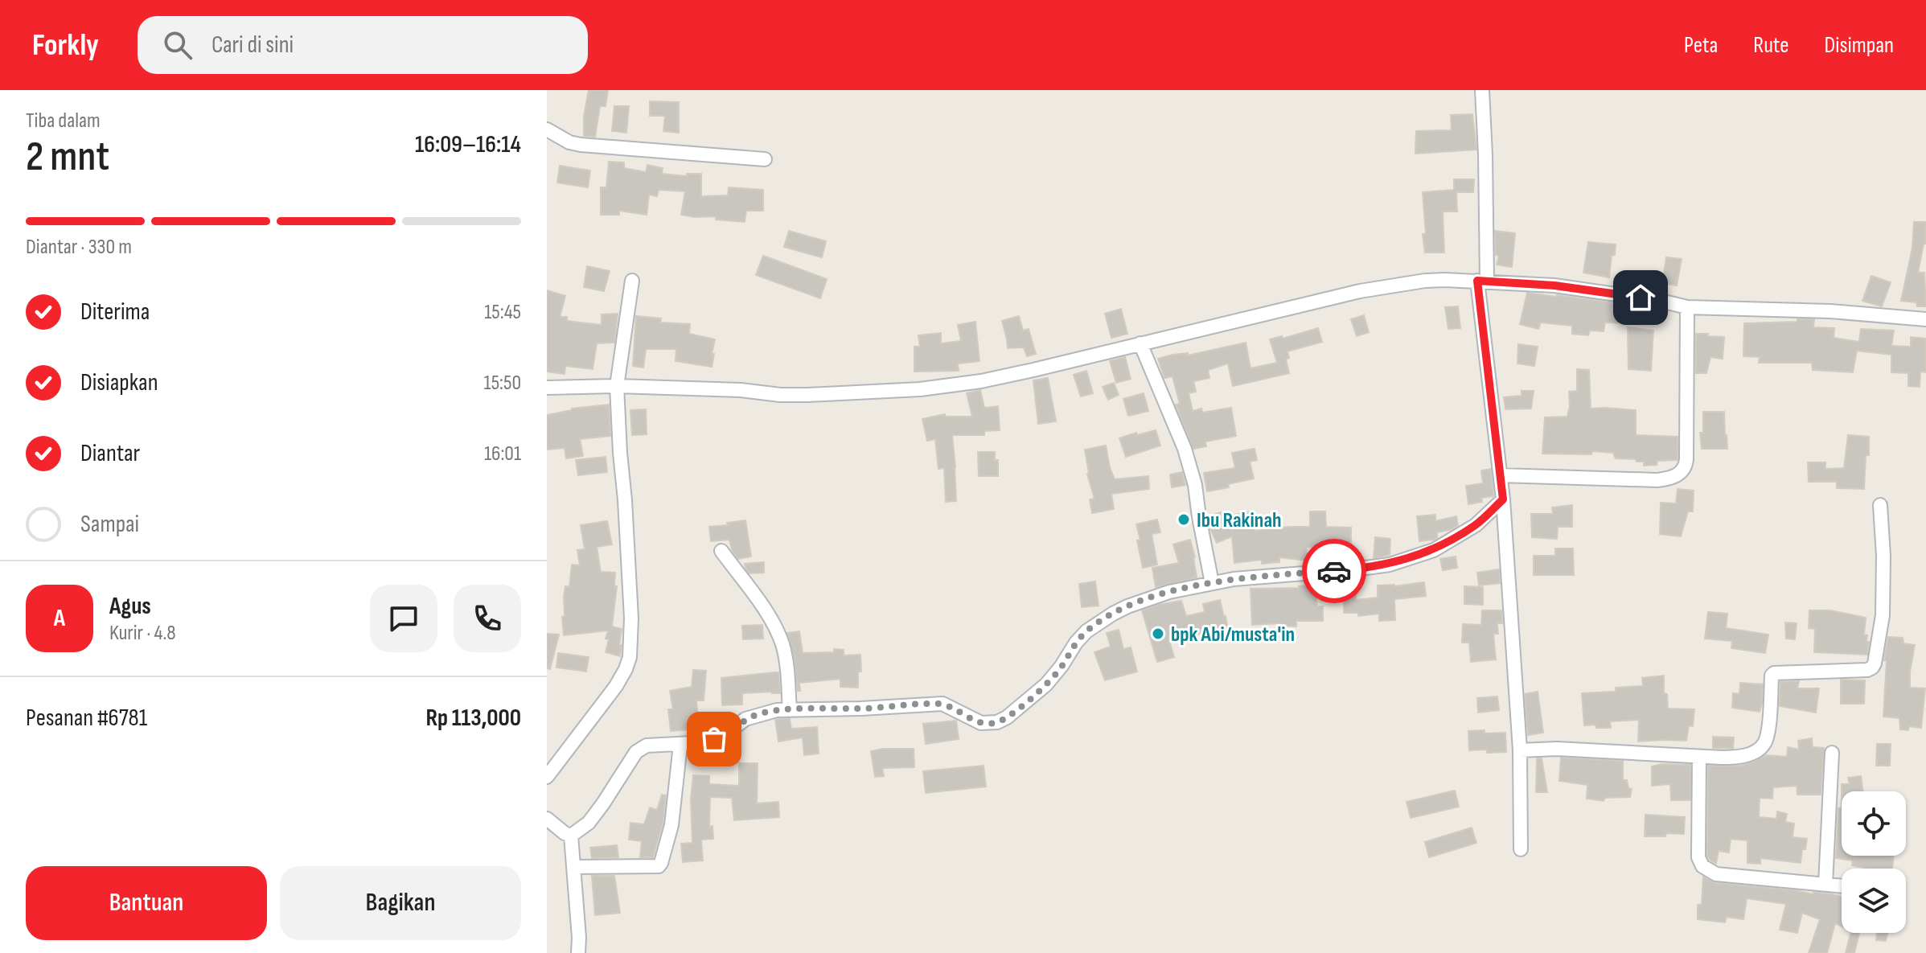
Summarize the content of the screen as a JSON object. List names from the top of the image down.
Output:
{
  "places": ["Ibu Rakinah", "bpk Abi/musta'in"],
  "page": {
    "header": "Forkly",
    "search": "Cari di sini",
    "nav": ["Peta", "Rute", "Disimpan"],
    "heading": ["2 mnt", "Tiba dalam", "16:09–16:14"],
    "panel": [
      "Agus",
      "Kurir · 4.8",
      "Pesanan #6781",
      "Rp 113,000"
    ],
    "bar": "Diantar · 330 m",
    "list": [
      ["Diterima", "15:45"],
      ["Disiapkan", "15:50"],
      ["Diantar", "16:01"],
      "Sampai"
    ],
    "round": "A",
    "buttons": ["Bantuan", "Bagikan"]
  }
}
